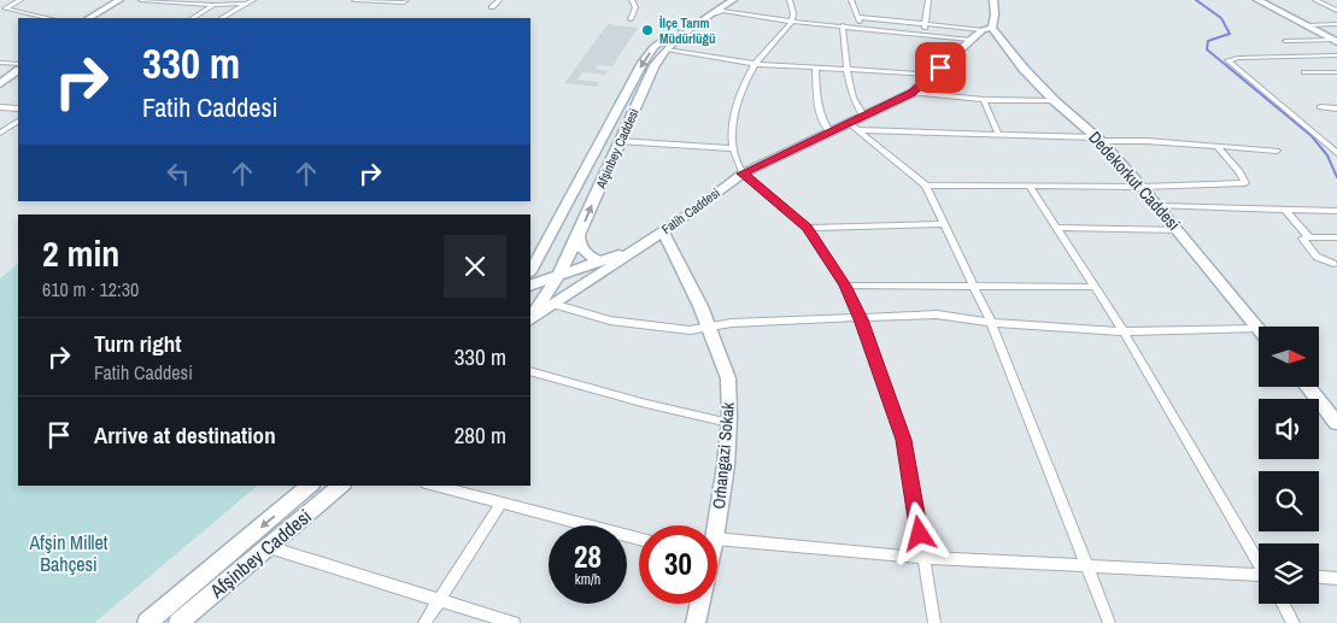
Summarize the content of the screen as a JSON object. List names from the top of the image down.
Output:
{
  "streets": {
    "street": [
      "Afşinbey Caddesi",
      "Dedekorkut Caddesi",
      "Fatih Caddesi",
      "Orhangazi Sokak"
    ]
  },
  "crossings": [
    ["Dedekorkut Caddesi", "Fatih Caddesi"],
    ["Fatih Caddesi", "Orhangazi Sokak"]
  ],
  "parks": ["Afşin Millet Bahçesi"],
  "places": ["İlçe Tarım Müdürlüğü"],
  "north": "right",
  "page": {
    "turn": ["330 m", "Fatih Caddesi"],
    "heading": ["2 min", "610 m · 12:30"],
    "list": [
      {
        "name": "Turn right",
        "note": "Fatih Caddesi",
        "value": "330 m"
      },
      {
        "name": "Arrive at destination",
        "value": "280 m"
      }
    ],
    "speed": "28 km/h",
    "limit": "30"
  }
}
